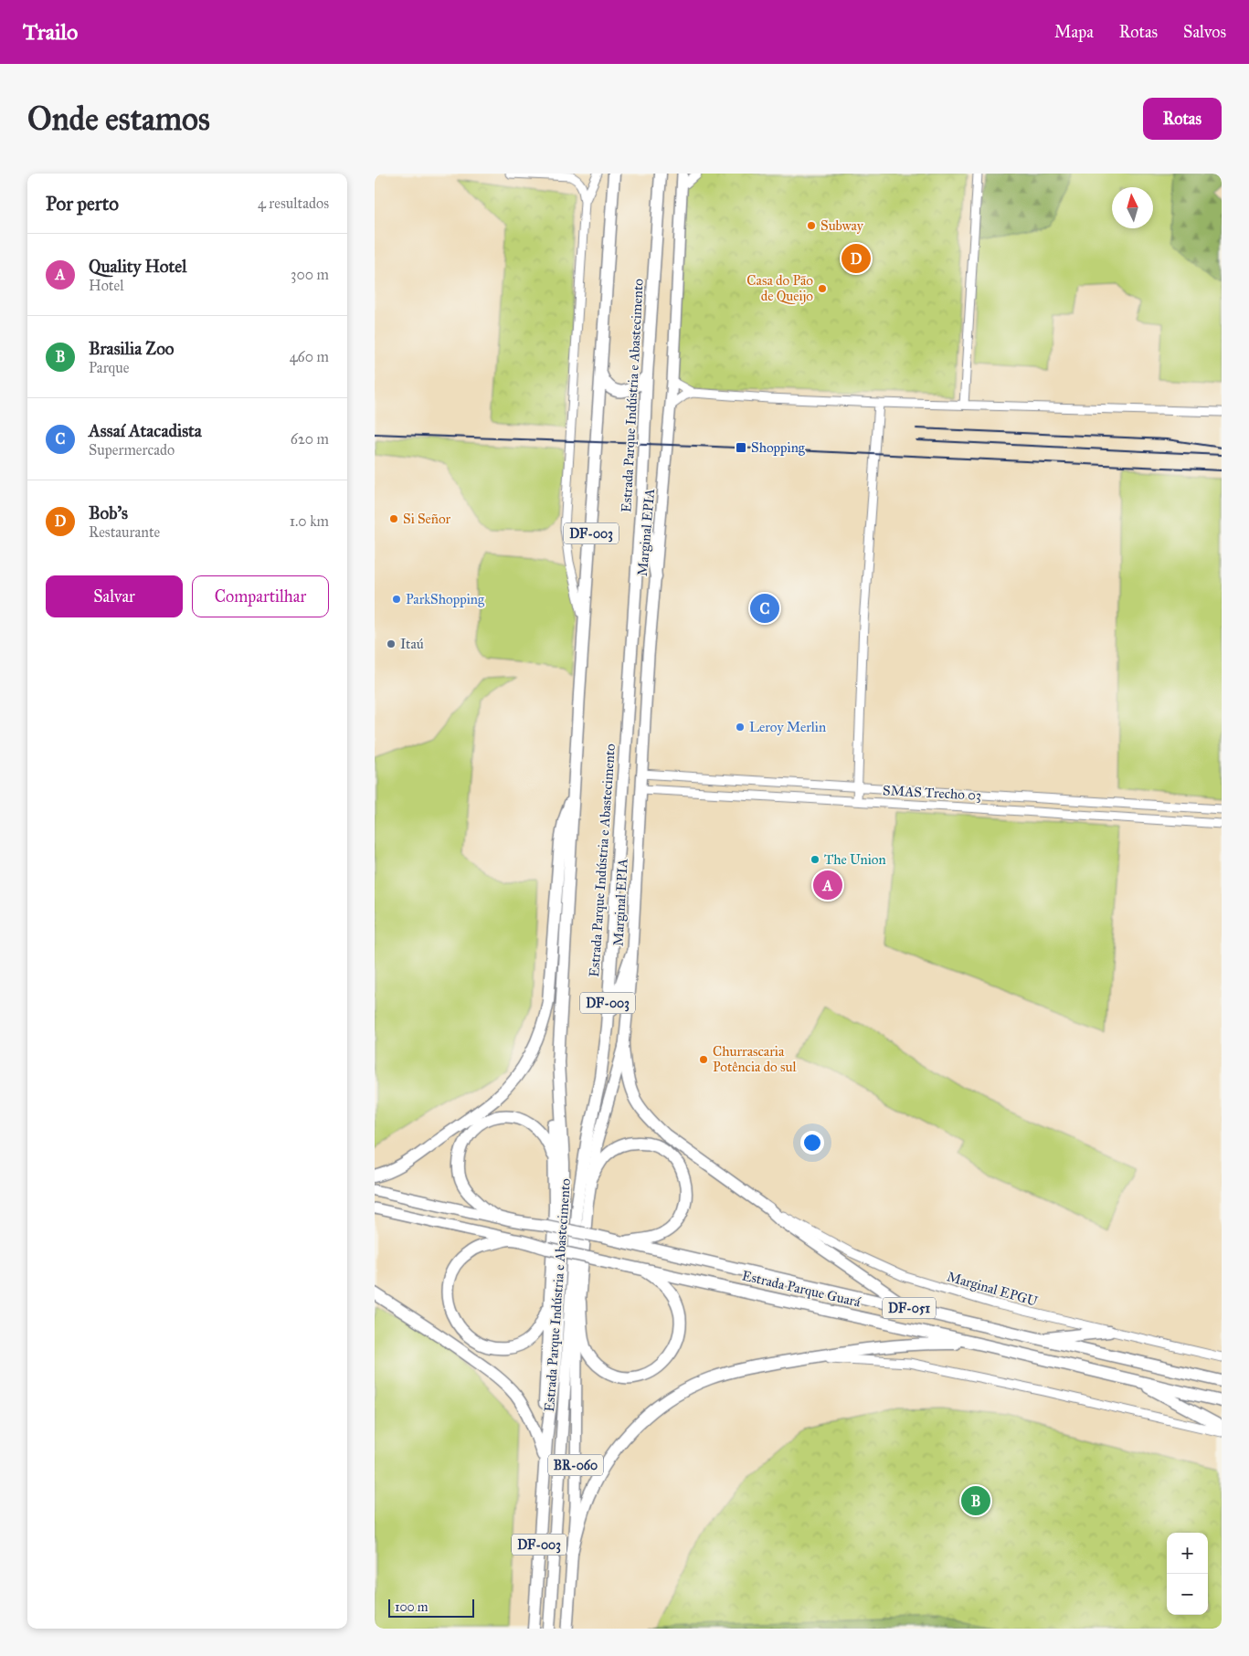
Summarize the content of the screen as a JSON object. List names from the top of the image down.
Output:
{
  "streets": {
    "highway": [
      "Estrada Parque Indústria e Abastecimento",
      "DF-003",
      "Estrada Parque Guará",
      "DF-051"
    ],
    "main road": ["Marginal EPIA", "BR-060"],
    "street": ["SMAS Trecho 03", "Marginal EPGU"]
  },
  "crossings": [
    ["Marginal EPIA", "SMAS Trecho 03"]
  ],
  "places": {
    "other": [
      "Subway",
      "Casa do Pão de Queijo",
      "Si Señor",
      "ParkShopping",
      "Itaú",
      "Leroy Merlin",
      "The Union",
      "Churrascaria Potência do sul"
    ],
    "transit": ["Shopping"]
  },
  "scale_bar": "100 m",
  "north": "top",
  "page": {
    "header": "Trailo",
    "nav": ["Mapa", "Rotas", "Salvos"],
    "buttons": [
      "Rotas",
      ["Salvar", "Compartilhar"]
    ],
    "title": "Onde estamos",
    "heading": ["Por perto", "4 resultados"],
    "list": [
      {
        "mark": "A",
        "name": "Quality Hotel",
        "note": "Hotel",
        "value": "300 m"
      },
      {
        "mark": "B",
        "name": "Brasilia Zoo",
        "note": "Parque",
        "value": "460 m"
      },
      {
        "mark": "C",
        "name": "Assaí Atacadista",
        "note": "Supermercado",
        "value": "620 m"
      },
      {
        "mark": "D",
        "name": "Bob's",
        "note": "Restaurante",
        "value": "1.0 km"
      }
    ],
    "pins": [
      "D",
      "C",
      "A",
      "B"
    ],
    "map_buttons": ["+", "−"],
    "scale": "100 m"
  }
}
